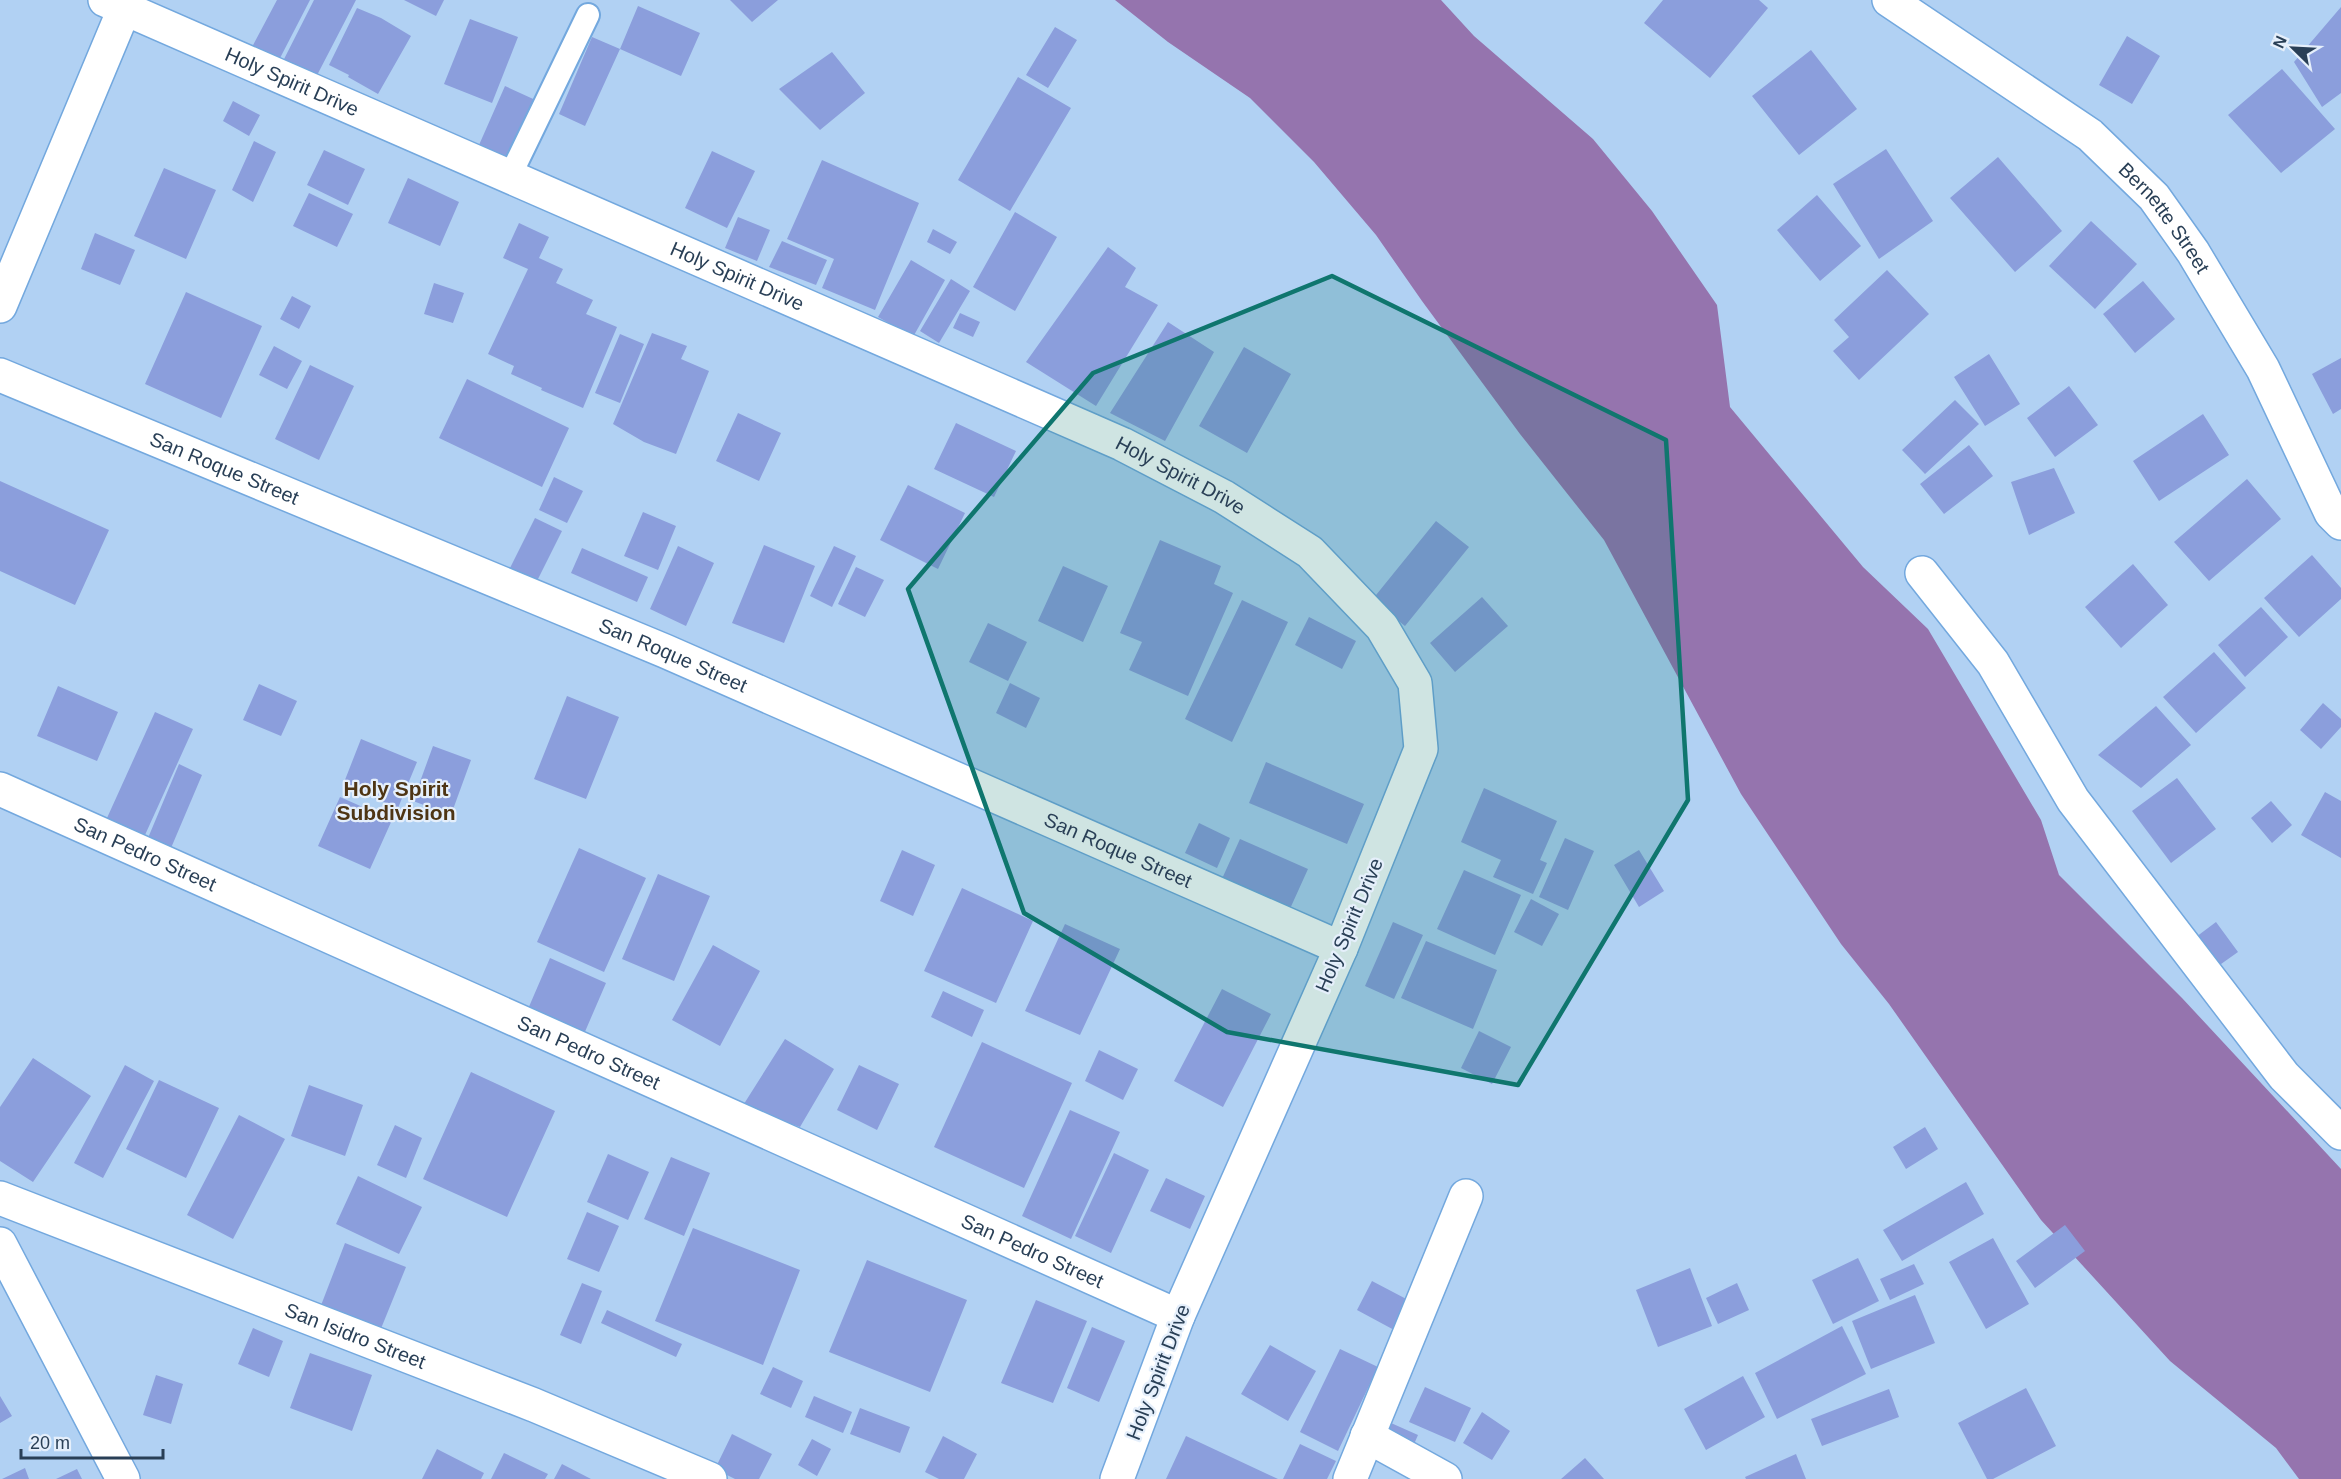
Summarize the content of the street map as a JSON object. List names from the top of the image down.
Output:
{
  "streets": {
    "street": [
      "Holy Spirit Drive",
      "Bernette Street",
      "San Roque Street",
      "San Pedro Street",
      "San Isidro Street"
    ]
  },
  "crossings": [
    ["Holy Spirit Drive", "San Roque Street"],
    ["Holy Spirit Drive", "San Pedro Street"]
  ],
  "districts": ["Holy Spirit Subdivision"],
  "scale_bar": "20 m",
  "north": "top left"
}
